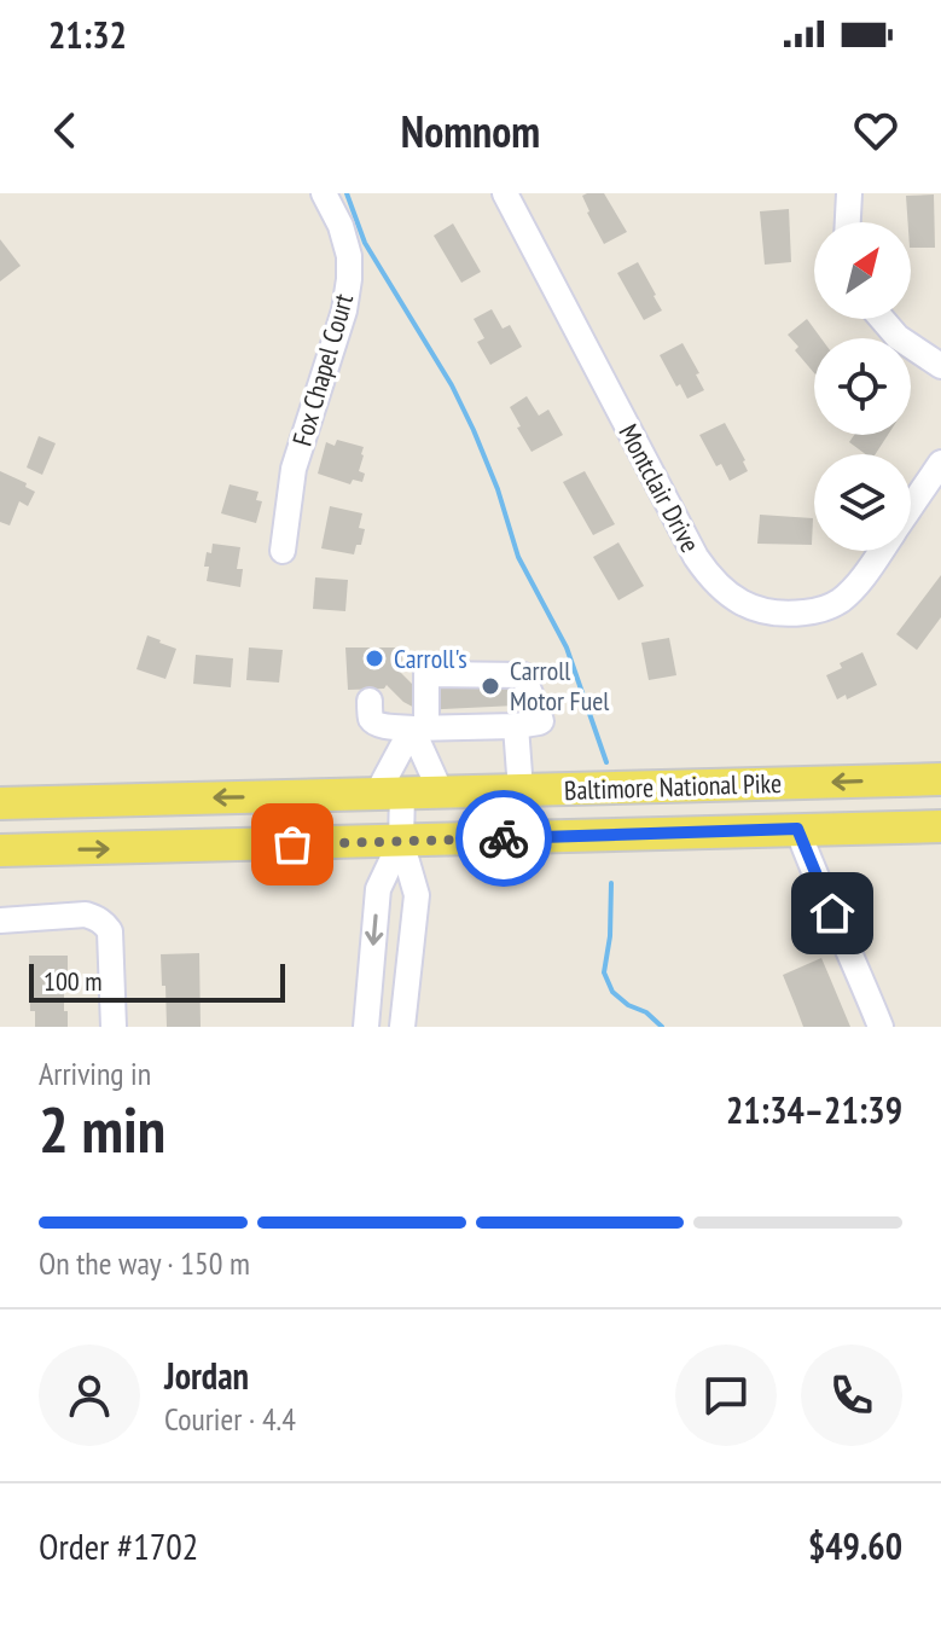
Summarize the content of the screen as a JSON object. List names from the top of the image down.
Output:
{
  "streets": {
    "main road": ["Baltimore National Pike"],
    "street": ["Fox Chapel Court", "Montclair Drive"]
  },
  "places": ["Carroll's", "Carroll Motor Fuel"],
  "scale_bar": "100 m",
  "north": "top right",
  "page": {
    "status": "21:32",
    "header": "Nomnom",
    "scale": "100 m",
    "heading": ["2 min", "Arriving in", "21:34–21:39"],
    "panel": [
      "Jordan",
      "Courier · 4.4",
      "Order #1702",
      "$49.60"
    ],
    "bar": "On the way · 150 m"
  }
}
